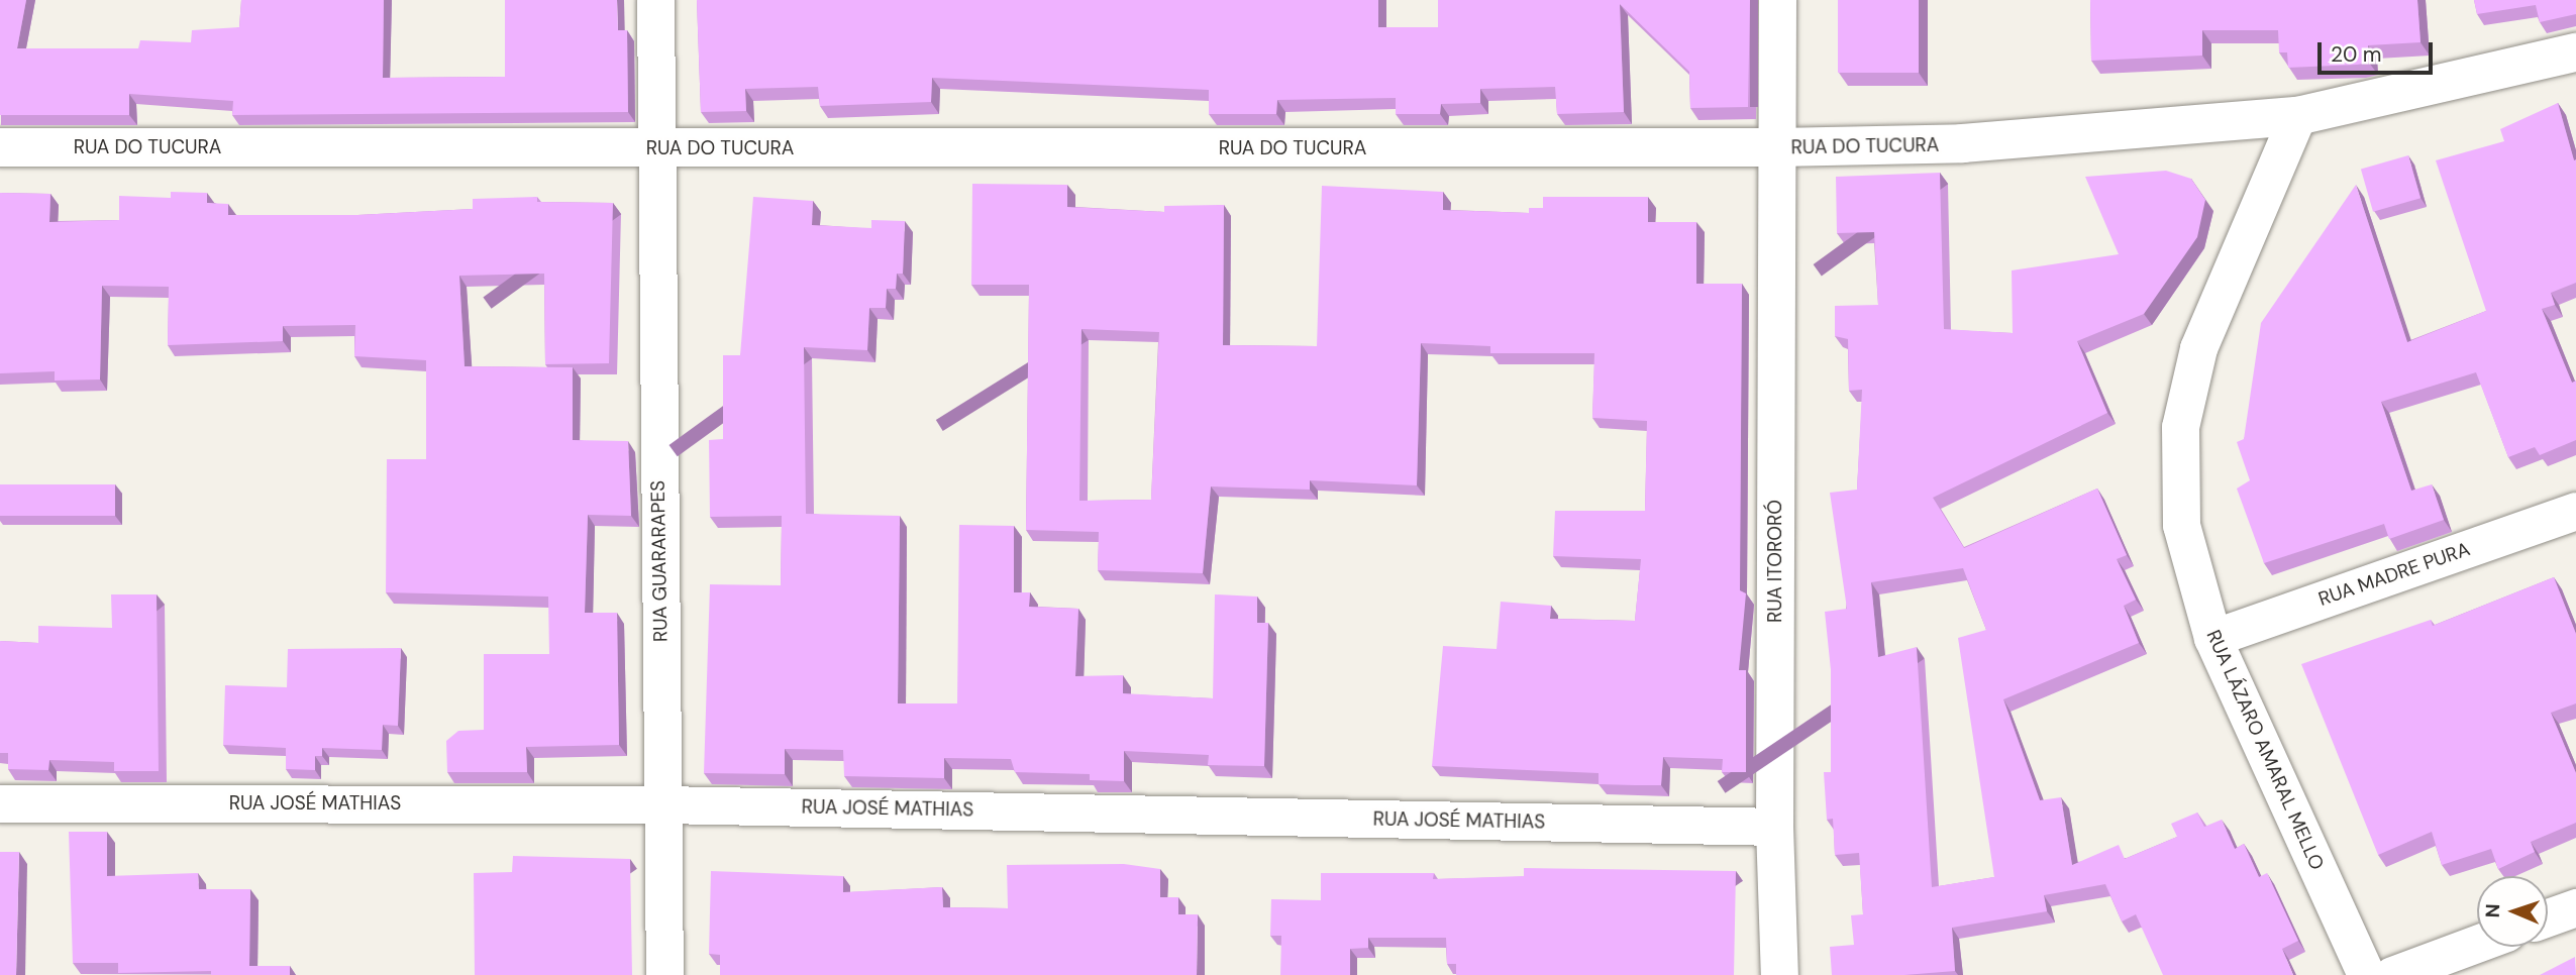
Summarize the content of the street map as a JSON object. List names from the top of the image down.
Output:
{
  "streets": {
    "main road": ["RUA DO TUCURA"],
    "street": [
      "RUA GUARARAPES",
      "RUA ITORORÓ",
      "RUA MADRE PURA",
      "RUA LÁZARO AMARAL MELLO",
      "RUA JOSÉ MATHIAS"
    ]
  },
  "crossings": [
    ["RUA DO TUCURA", "RUA GUARARAPES"],
    ["RUA DO TUCURA", "RUA ITORORÓ"],
    ["RUA DO TUCURA", "RUA LÁZARO AMARAL MELLO"],
    ["RUA GUARARAPES", "RUA JOSÉ MATHIAS"],
    ["RUA ITORORÓ", "RUA JOSÉ MATHIAS"],
    ["RUA MADRE PURA", "RUA LÁZARO AMARAL MELLO"]
  ],
  "scale_bar": "20 m",
  "north": "left"
}
